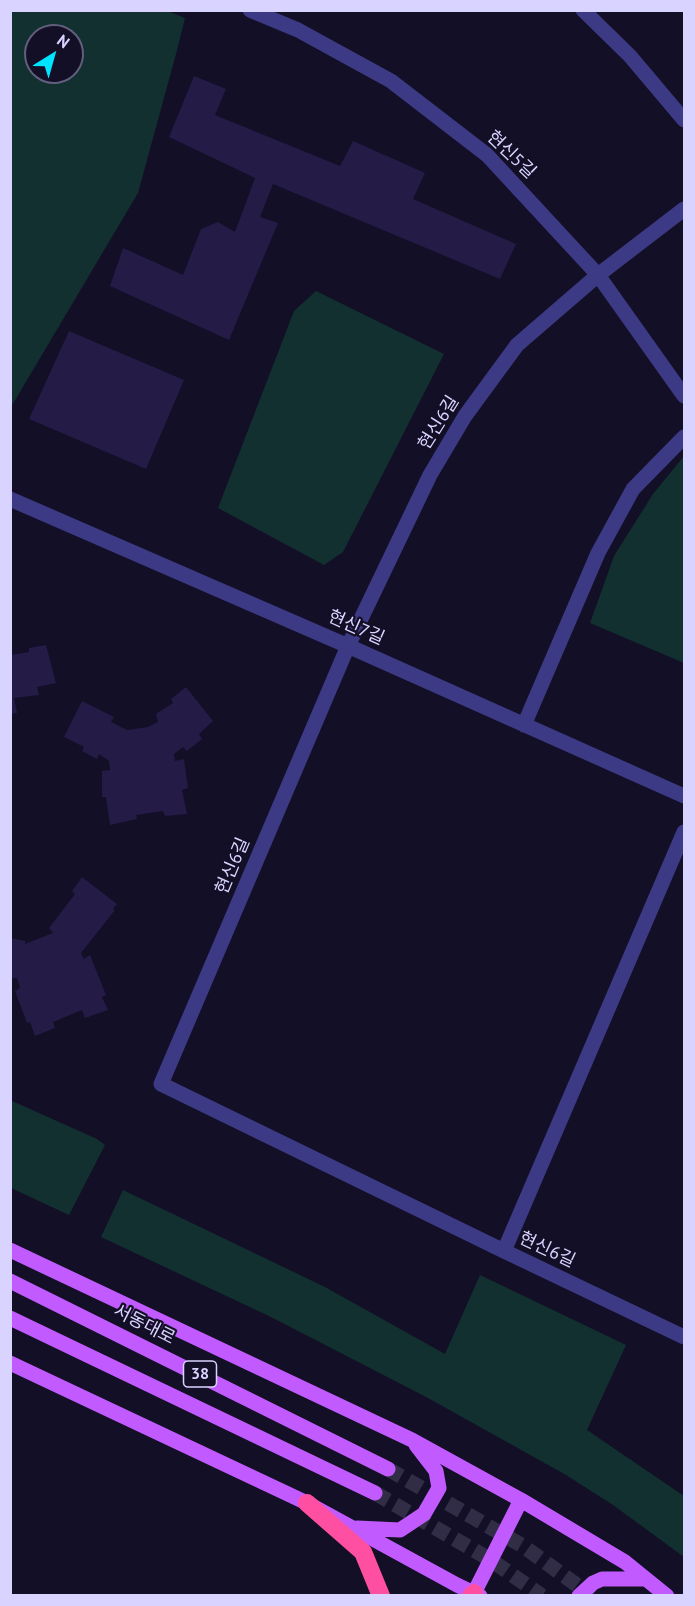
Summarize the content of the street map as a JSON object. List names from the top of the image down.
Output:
{
  "streets": {
    "main road": ["서동대로", "38"],
    "street": ["현신5길", "현신6길", "현신7길"]
  },
  "crossings": [
    ["현신5길", "현신6길"],
    ["현신6길", "현신7길"]
  ],
  "north": "top right"
}
